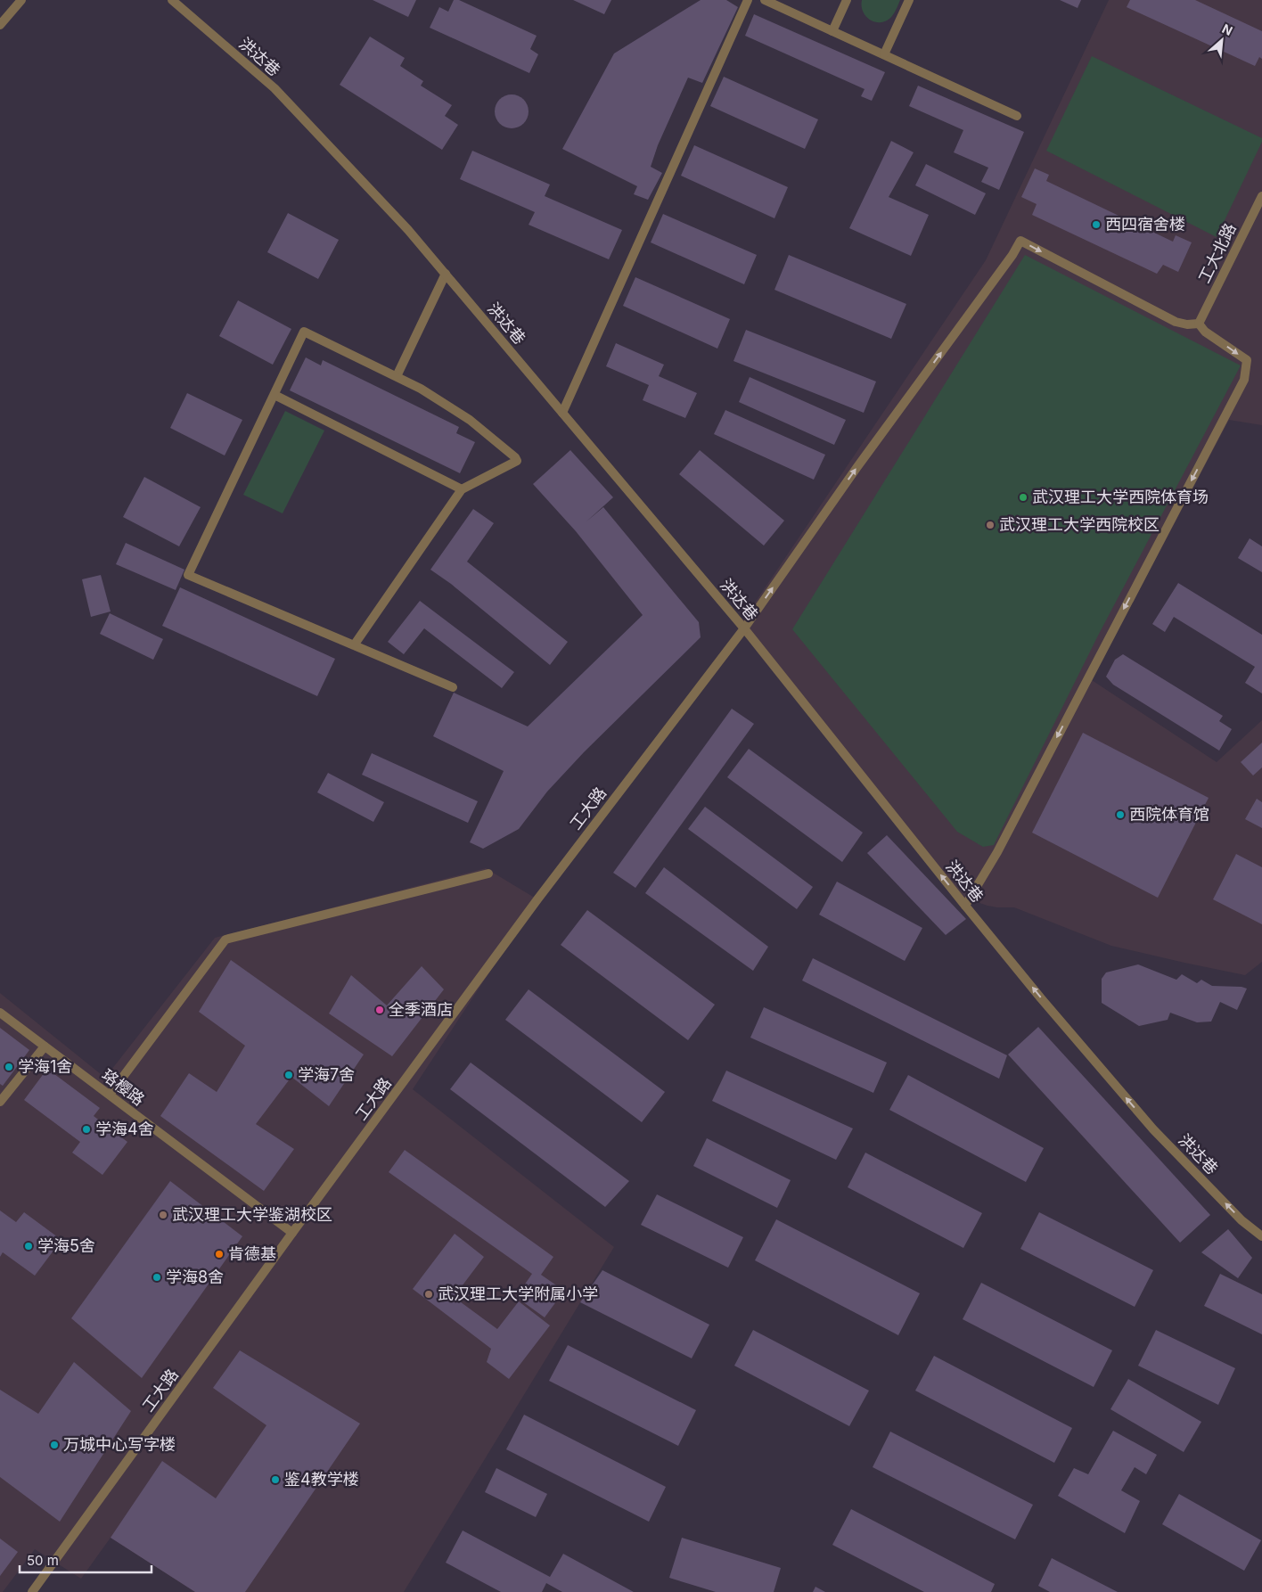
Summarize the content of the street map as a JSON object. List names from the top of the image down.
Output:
{
  "streets": {
    "street": [
      "洪达巷",
      "工大北路",
      "工大路",
      "珞樱路"
    ]
  },
  "crossings": [
    ["洪达巷", "工大路"],
    ["工大北路", "工大路"],
    ["工大路", "珞樱路"]
  ],
  "one_way": ["洪达巷"],
  "places": [
    "西四宿舍楼",
    "武汉理工大学西院体育场",
    "武汉理工大学西院校区",
    "西院体育馆",
    "全季酒店",
    "学海1舍",
    "学海7舍",
    "学海4舍",
    "武汉理工大学鉴湖校区",
    "学海5舍",
    "肯德基",
    "学海8舍",
    "武汉理工大学附属小学",
    "万城中心写字楼",
    "鉴4教学楼"
  ],
  "scale_bar": "50 m",
  "north": "top right"
}
